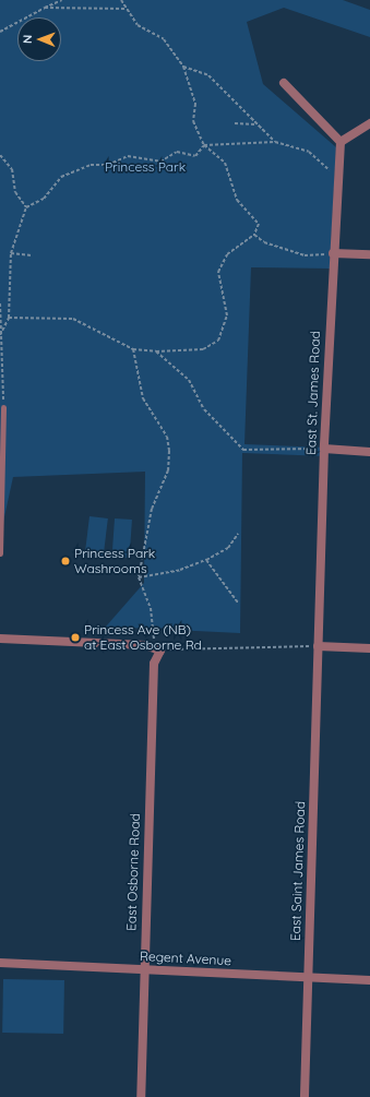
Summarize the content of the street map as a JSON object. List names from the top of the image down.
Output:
{
  "streets": {
    "street": [
      "East St. James Road",
      "East Saint James Road",
      "East Osborne Road",
      "Regent Avenue"
    ]
  },
  "crossings": [
    ["East St. James Road", "East Saint James Road"],
    ["East Saint James Road", "Regent Avenue"],
    ["East Osborne Road", "Regent Avenue"]
  ],
  "parks": ["Princess Park"],
  "places": ["Princess Park Washrooms", "Princess Ave (NB) at East Osborne Rd"],
  "north": "left"
}
